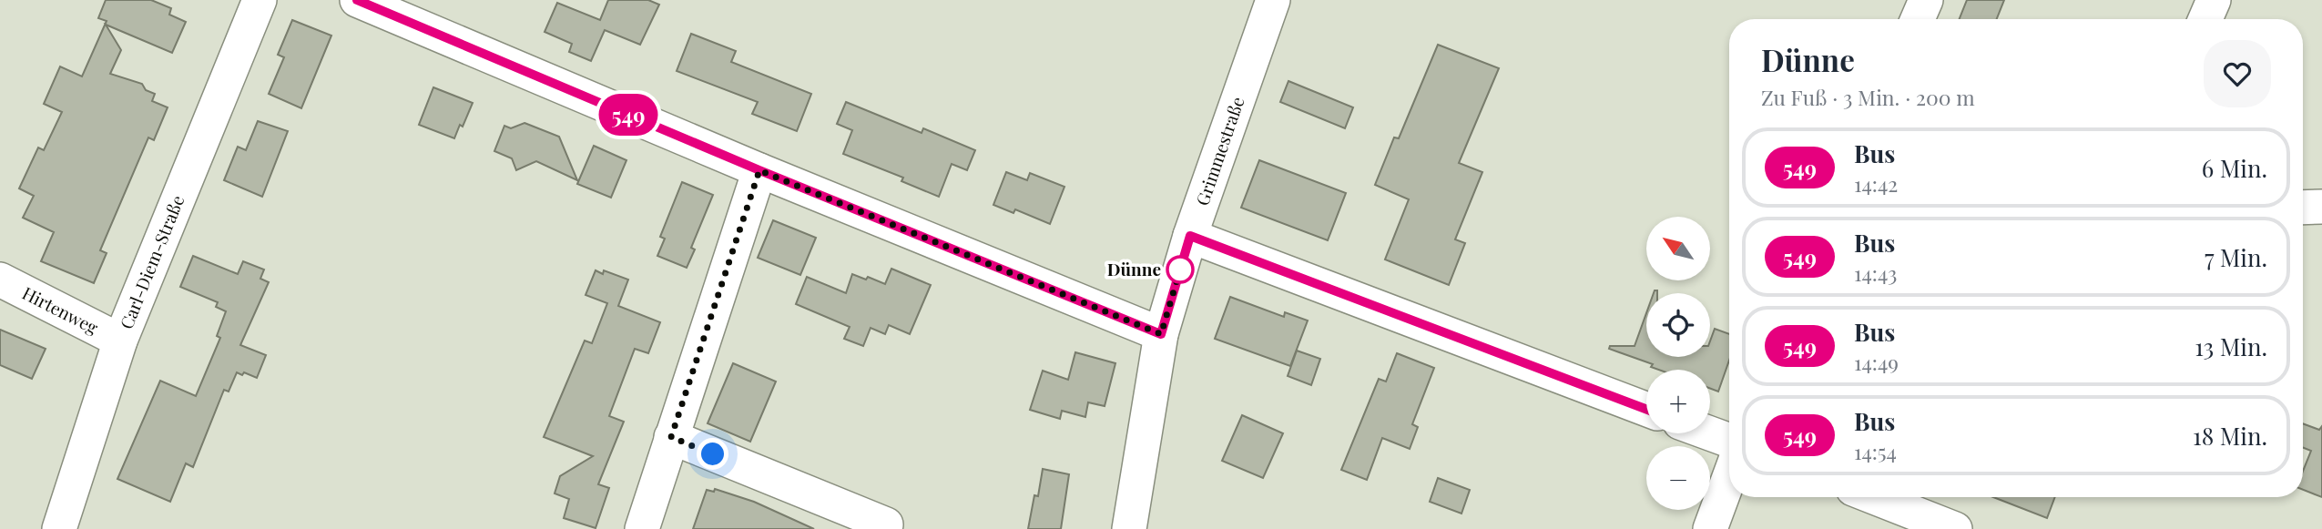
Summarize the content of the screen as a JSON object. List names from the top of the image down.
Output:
{
  "streets": {
    "street": ["Grimmestraße", "Carl-Diem-Straße", "Hirtenweg"]
  },
  "crossings": [
    ["Carl-Diem-Straße", "Hirtenweg"]
  ],
  "places": ["Dünne"],
  "lines": ["bus line 549"],
  "north": "top left",
  "page": {
    "on_map": "549",
    "heading": ["Dünne", "Zu Fuß · 3 Min. · 200 m"],
    "list": [
      {
        "mark": "549",
        "name": "Bus",
        "note": "14:42",
        "value": "6 Min."
      },
      {
        "mark": "549",
        "name": "Bus",
        "note": "14:43",
        "value": "7 Min."
      },
      {
        "mark": "549",
        "name": "Bus",
        "note": "14:49",
        "value": "13 Min."
      },
      {
        "mark": "549",
        "name": "Bus",
        "note": "14:54",
        "value": "18 Min."
      }
    ],
    "map_buttons": ["+", "−"]
  }
}
